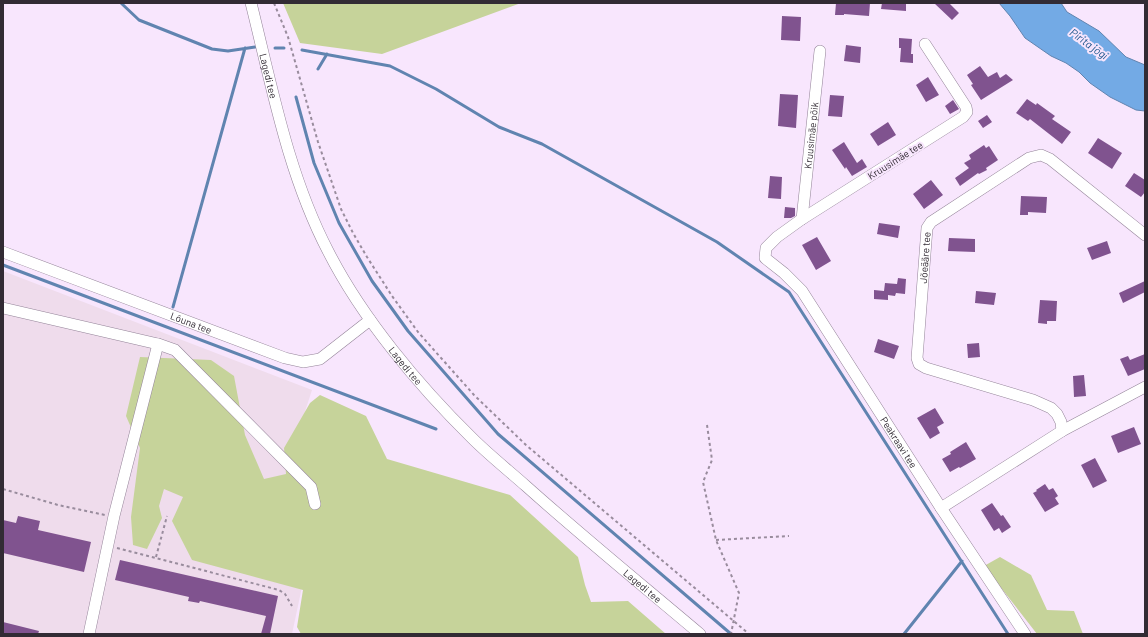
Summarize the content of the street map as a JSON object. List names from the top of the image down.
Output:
{
  "streets": {
    "street": [
      "Lagedi tee",
      "Kruusimäe põik",
      "Kruusimäe tee",
      "Jõeääre tee",
      "Lõuna tee",
      "Peakraavi tee"
    ]
  },
  "crossings": [
    ["Lagedi tee", "Lõuna tee"],
    ["Kruusimäe põik", "Kruusimäe tee"],
    ["Kruusimäe tee", "Peakraavi tee"]
  ],
  "water": ["Pirita jõgi"]
}
